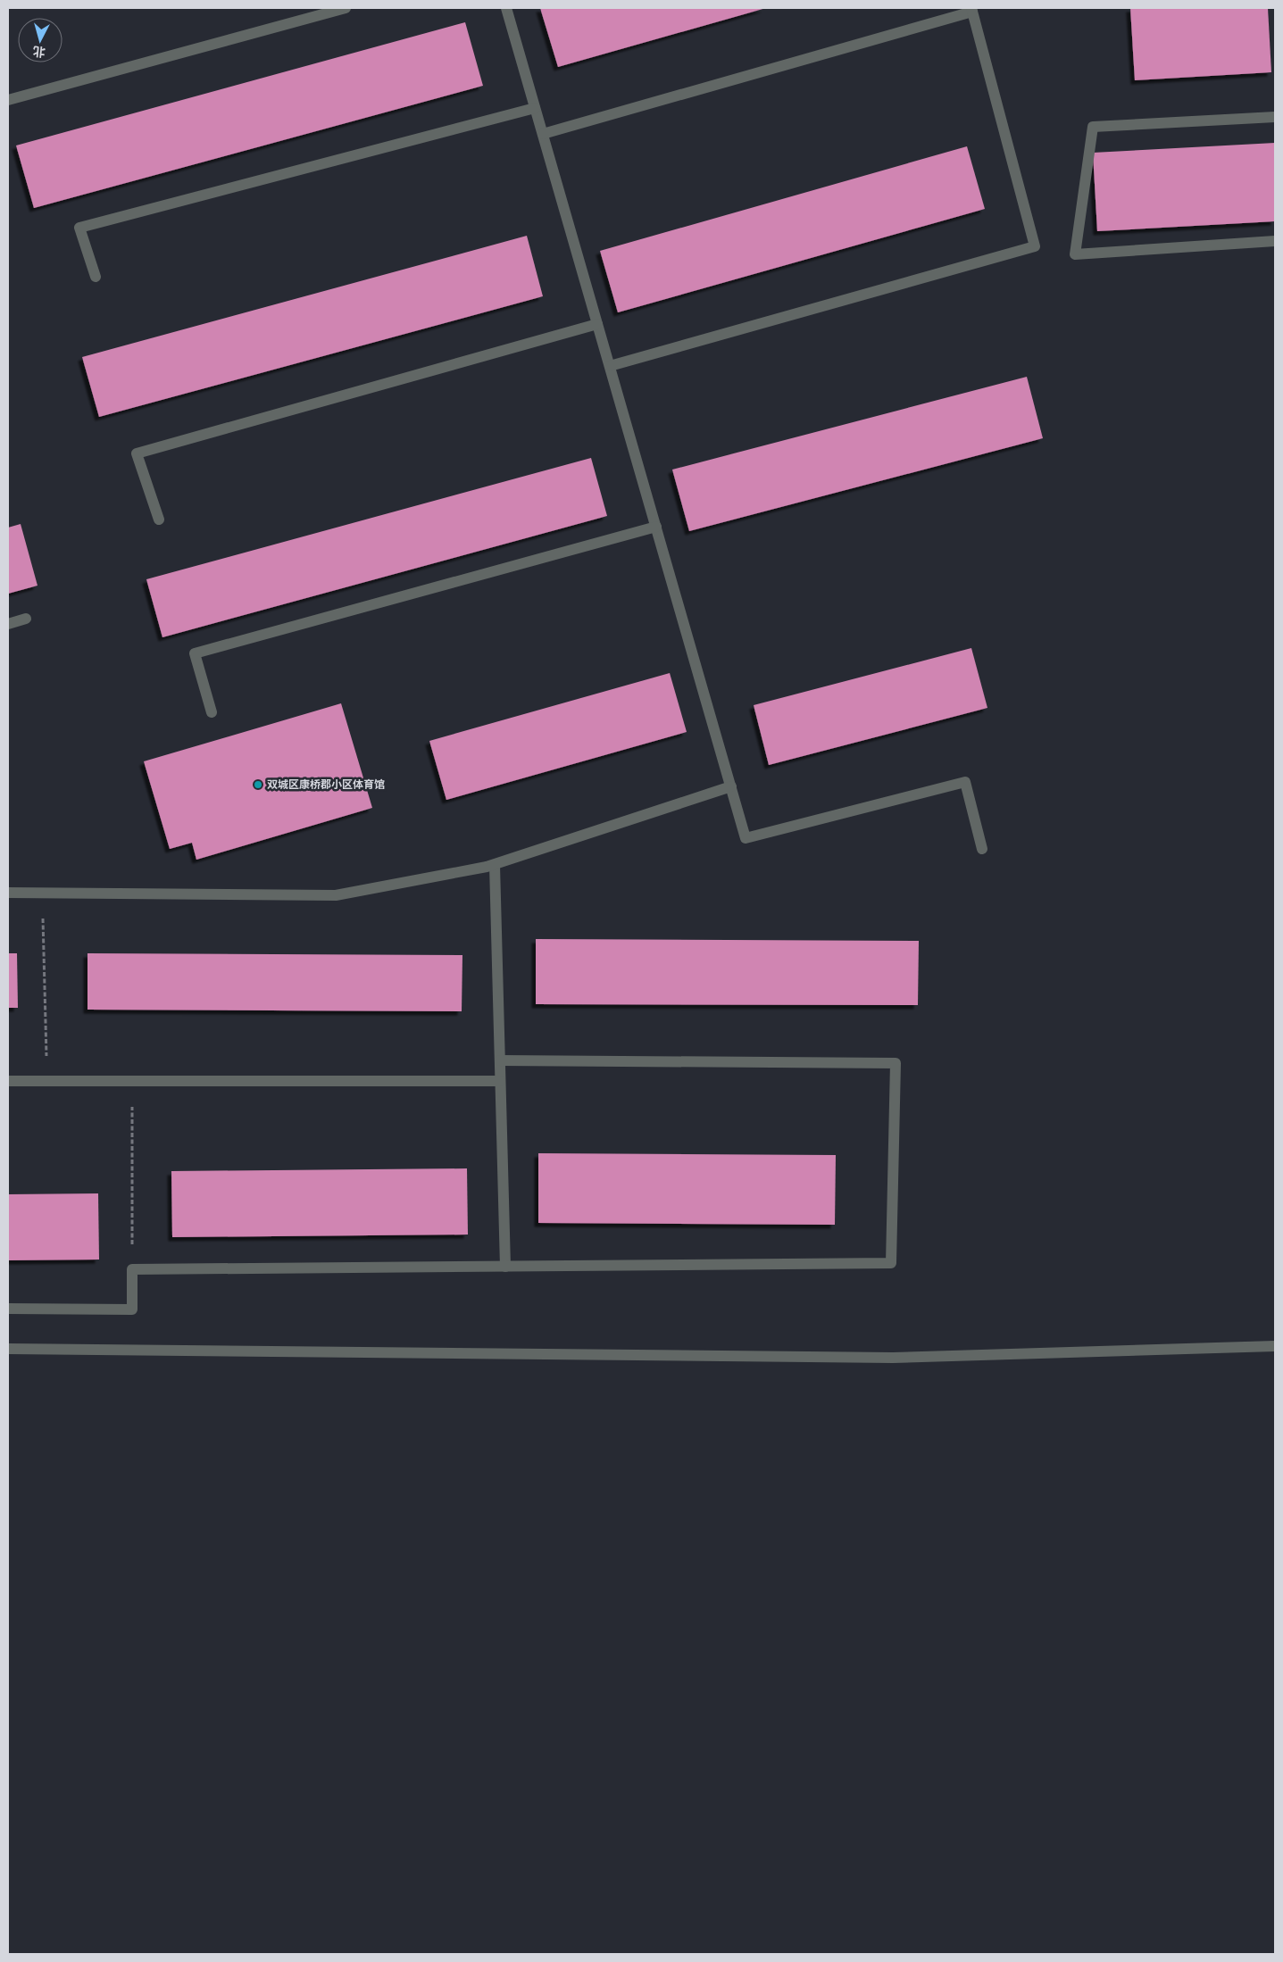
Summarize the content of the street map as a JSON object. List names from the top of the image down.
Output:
{
  "places": ["双城区康桥郡小区体育馆"],
  "north": "bottom"
}
